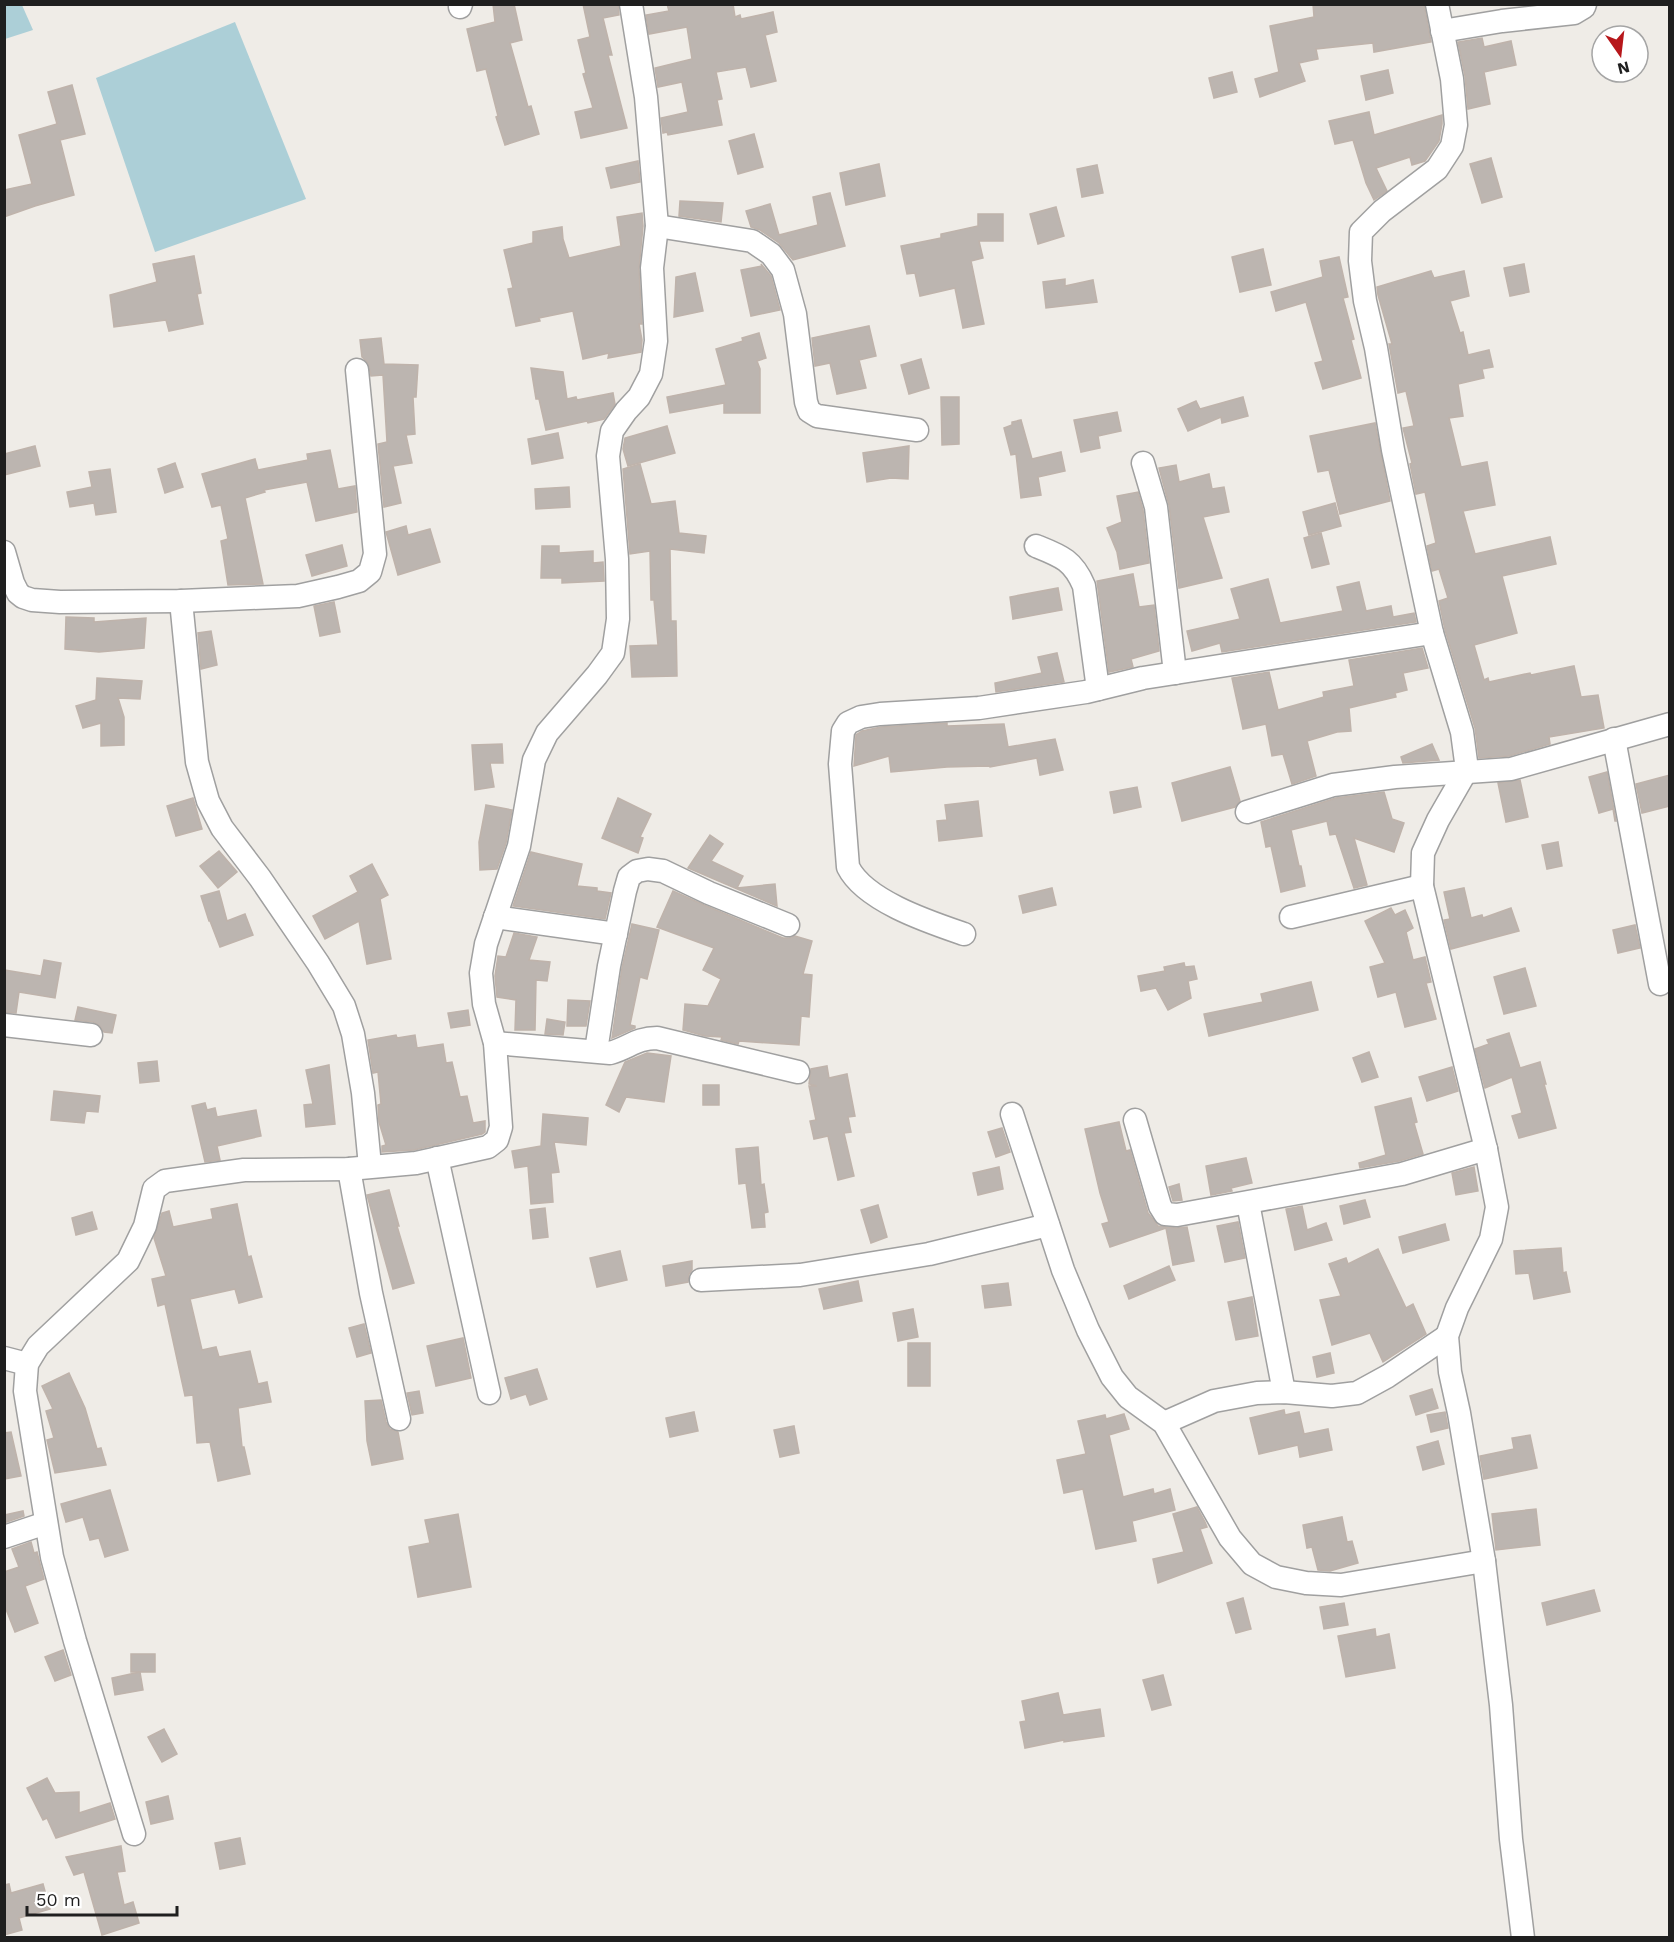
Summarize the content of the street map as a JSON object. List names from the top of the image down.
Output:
{
  "scale_bar": "50 m",
  "north": "bottom"
}
